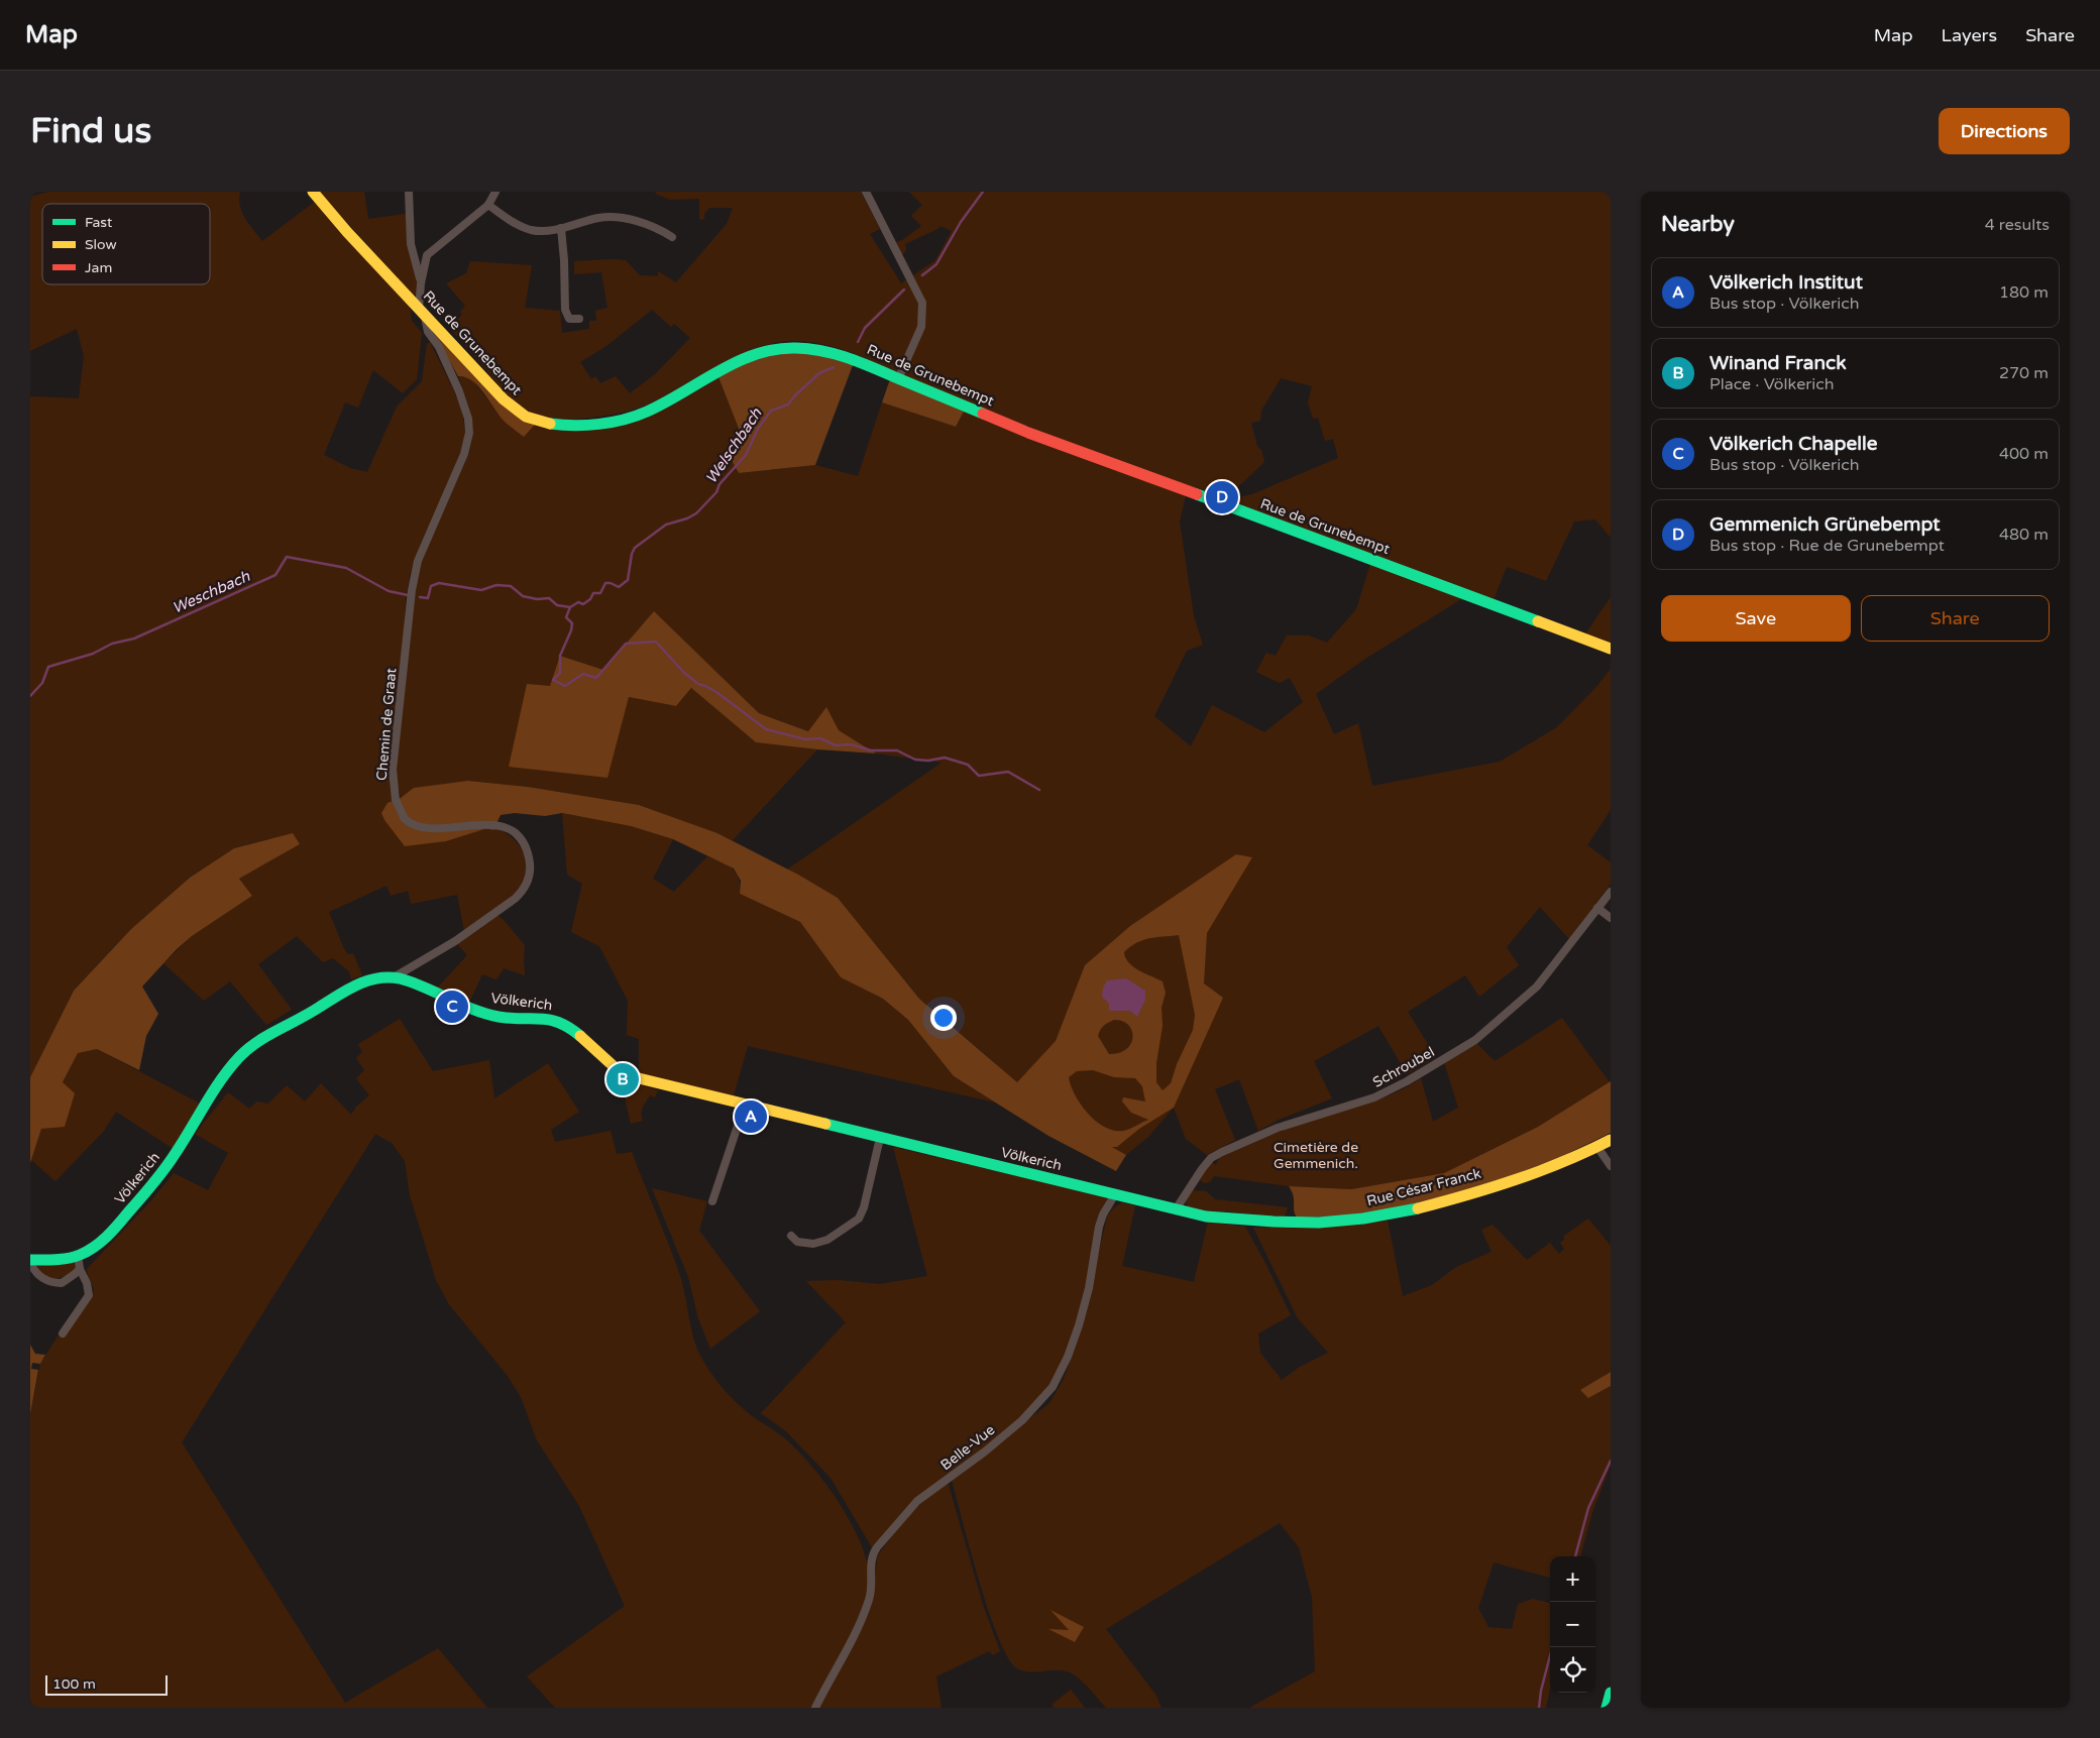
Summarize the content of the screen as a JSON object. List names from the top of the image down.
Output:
{
  "streets": {
    "main road": ["Rue de Grunebempt", "Völkerich", "Rue César Franck"],
    "street": ["Chemin de Graat", "Schroubel", "Belle-Vue"]
  },
  "crossings": [
    ["Rue de Grunebempt", "Chemin de Graat"],
    ["Chemin de Graat", "Völkerich"],
    ["Völkerich", "Schroubel"],
    ["Völkerich", "Rue César Franck"],
    ["Völkerich", "Belle-Vue"],
    ["Schroubel", "Rue César Franck"]
  ],
  "water": ["Welschbach", "Weschbach"],
  "parks": ["Cimetière de Gemmenich."],
  "legend": ["Fast", "Slow", "Jam"],
  "scale_bar": "100 m",
  "page": {
    "header": "Map",
    "nav": ["Map", "Layers", "Share"],
    "buttons": [
      "Directions",
      ["Save", "Share"]
    ],
    "title": "Find us",
    "heading": ["Nearby", "4 results"],
    "list": [
      {
        "mark": "A",
        "name": "Völkerich Institut",
        "note": "Bus stop · Völkerich",
        "value": "180 m"
      },
      {
        "mark": "B",
        "name": "Winand Franck",
        "note": "Place · Völkerich",
        "value": "270 m"
      },
      {
        "mark": "C",
        "name": "Völkerich Chapelle",
        "note": "Bus stop · Völkerich",
        "value": "400 m"
      },
      {
        "mark": "D",
        "name": "Gemmenich Grünebempt",
        "note": "Bus stop · Rue de Grunebempt",
        "value": "480 m"
      }
    ],
    "pins": [
      "D",
      "C",
      "B",
      "A"
    ],
    "map_buttons": ["+", "−"],
    "scale": "100 m"
  }
}
